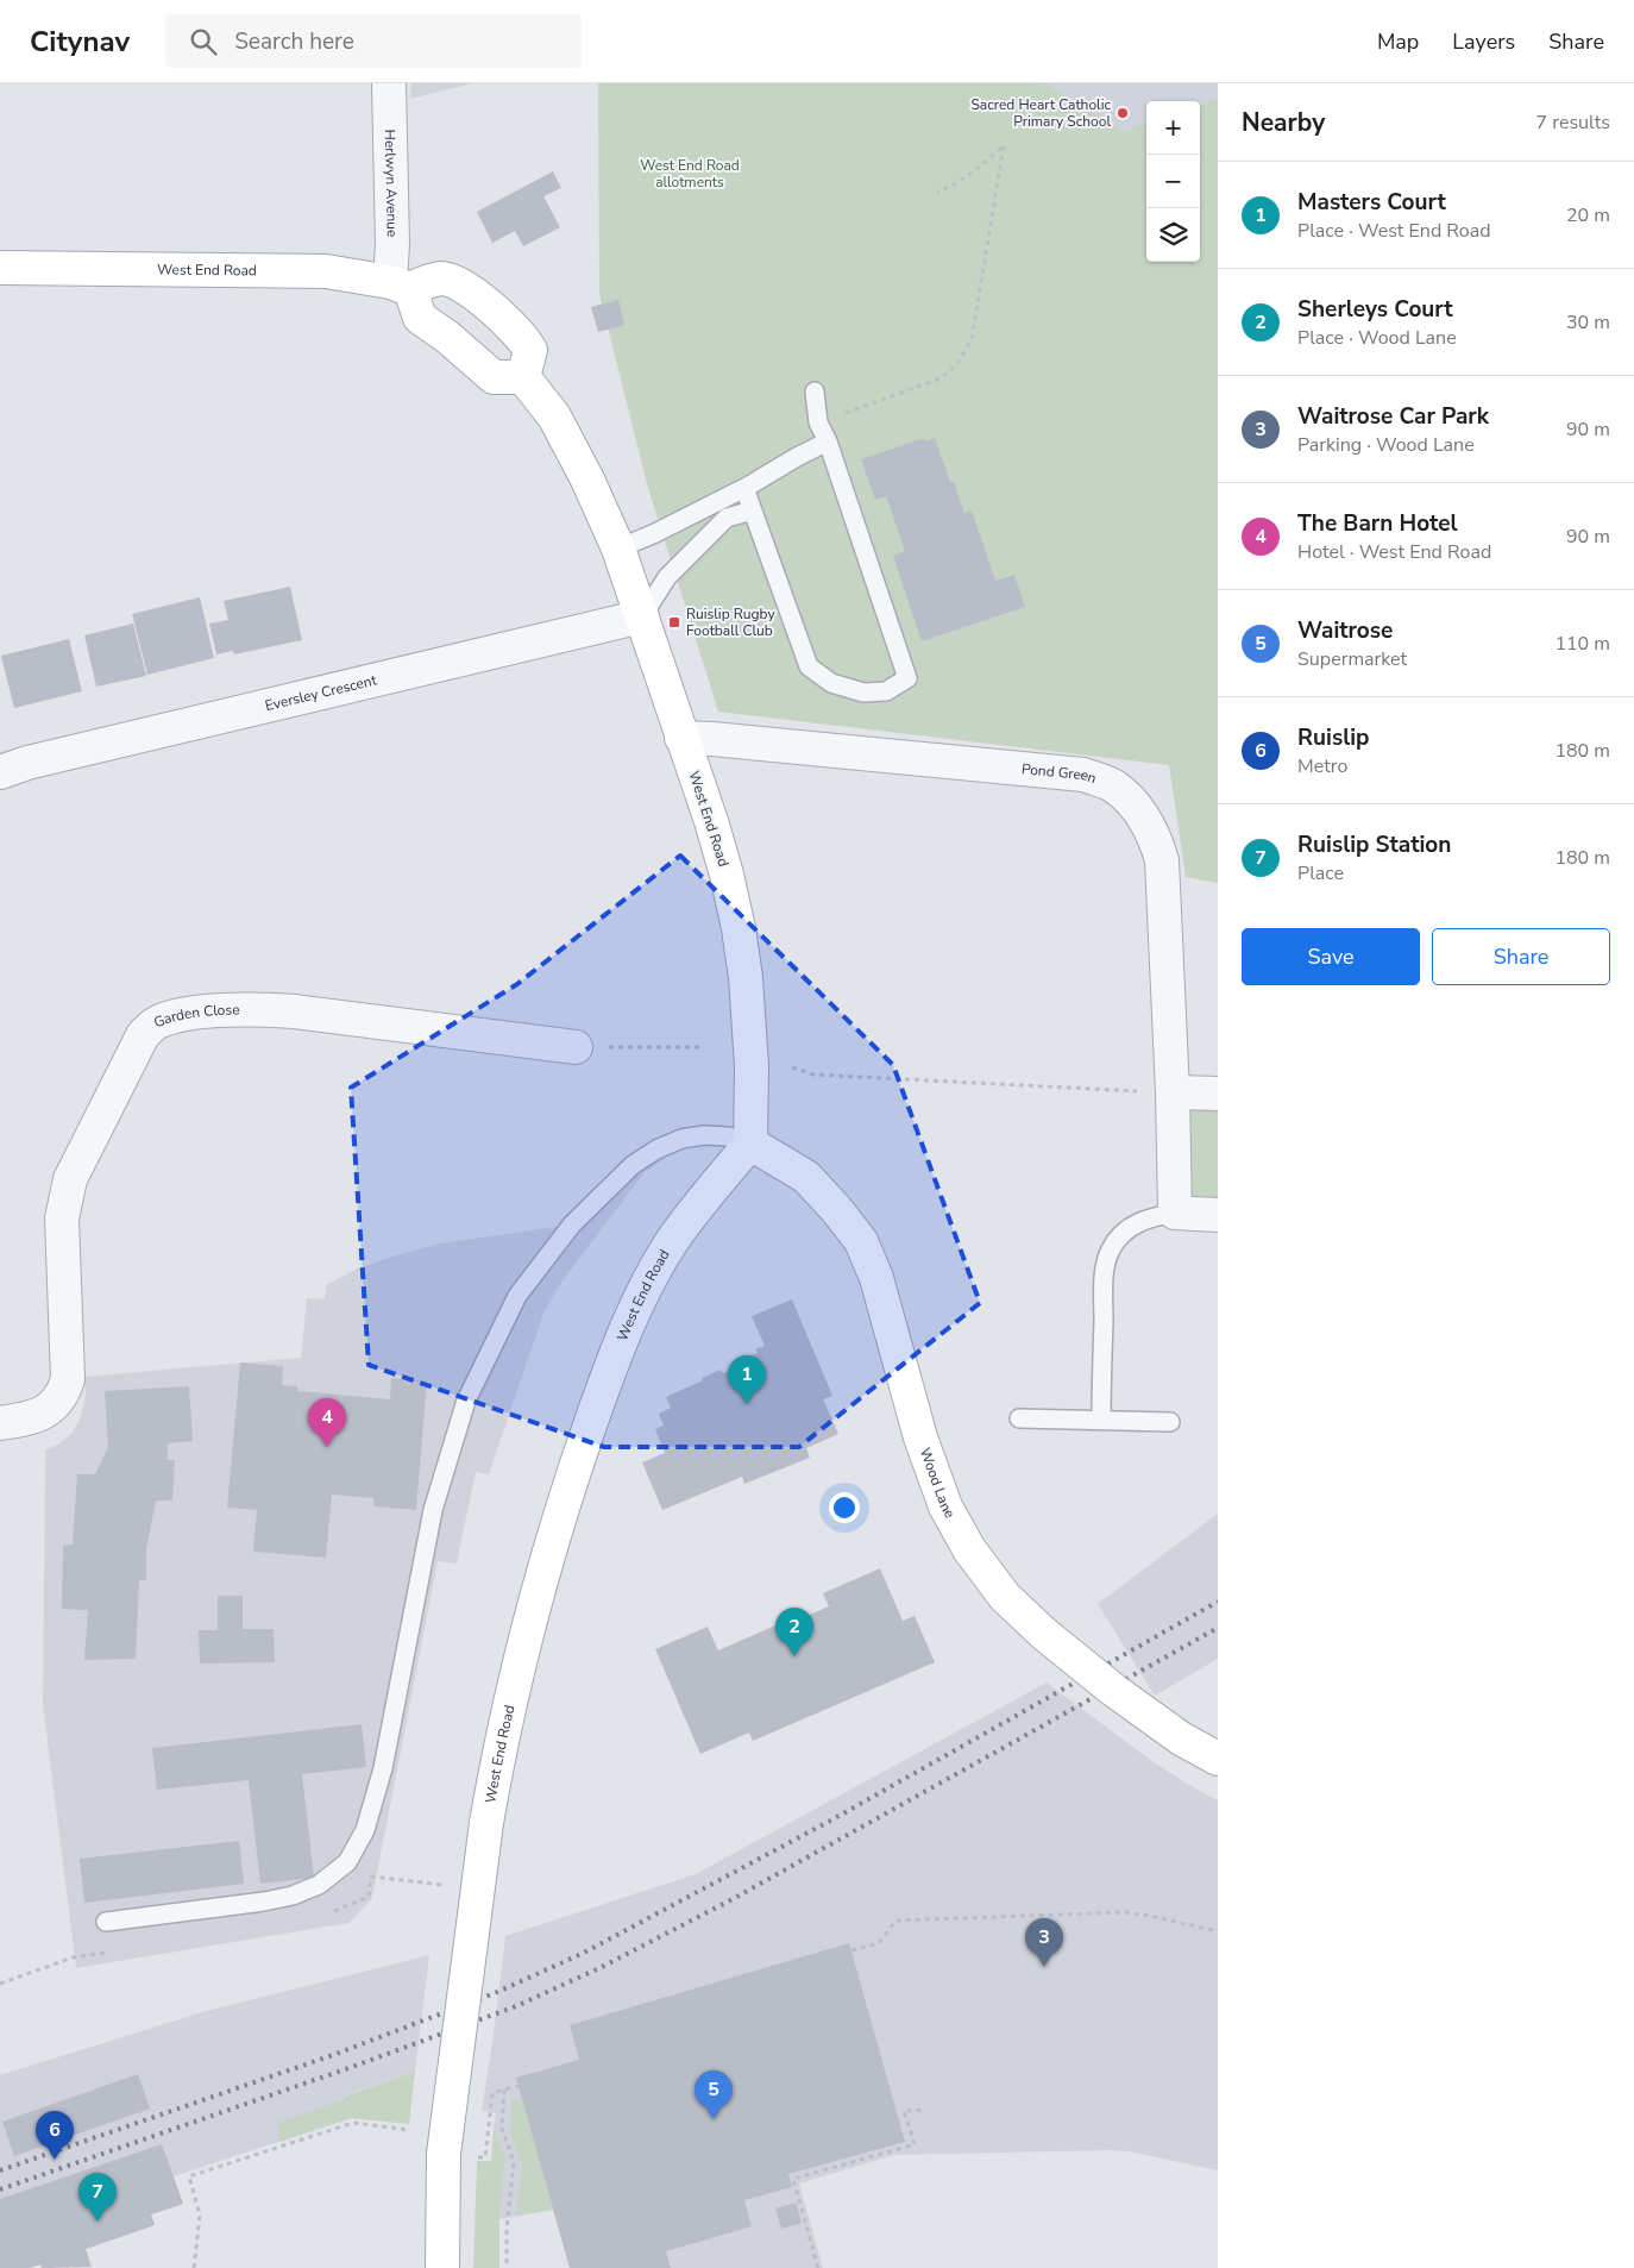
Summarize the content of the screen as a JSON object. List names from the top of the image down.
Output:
{
  "streets": {
    "main road": ["West End Road", "Wood Lane"],
    "street": [
      "Herlwyn Avenue",
      "Eversley Crescent",
      "Pond Green",
      "Garden Close"
    ]
  },
  "crossings": [
    ["Herlwyn Avenue", "West End Road"],
    ["West End Road", "Eversley Crescent"],
    ["West End Road", "Pond Green"],
    ["West End Road", "Wood Lane"]
  ],
  "parks": ["West End Road allotments"],
  "places": {
    "other": ["Sacred Heart Catholic Primary School"],
    "transit": ["Ruislip Rugby Football Club"]
  },
  "page": {
    "header": "Citynav",
    "search": "Search here",
    "nav": ["Map", "Layers", "Share"],
    "heading": ["Nearby", "7 results"],
    "map_buttons": ["+", "−"],
    "list": [
      {
        "mark": "1",
        "name": "Masters Court",
        "note": "Place · West End Road",
        "value": "20 m"
      },
      {
        "mark": "2",
        "name": "Sherleys Court",
        "note": "Place · Wood Lane",
        "value": "30 m"
      },
      {
        "mark": "3",
        "name": "Waitrose Car Park",
        "note": "Parking · Wood Lane",
        "value": "90 m"
      },
      {
        "mark": "4",
        "name": "The Barn Hotel",
        "note": "Hotel · West End Road",
        "value": "90 m"
      },
      {
        "mark": "5",
        "name": "Waitrose",
        "note": "Supermarket",
        "value": "110 m"
      },
      {
        "mark": "6",
        "name": "Ruislip",
        "note": "Metro",
        "value": "180 m"
      },
      {
        "mark": "7",
        "name": "Ruislip Station",
        "note": "Place",
        "value": "180 m"
      }
    ],
    "buttons": ["Save", "Share"],
    "pins": [
      "1",
      "4",
      "2",
      "3",
      "5",
      "6",
      "7"
    ]
  }
}
